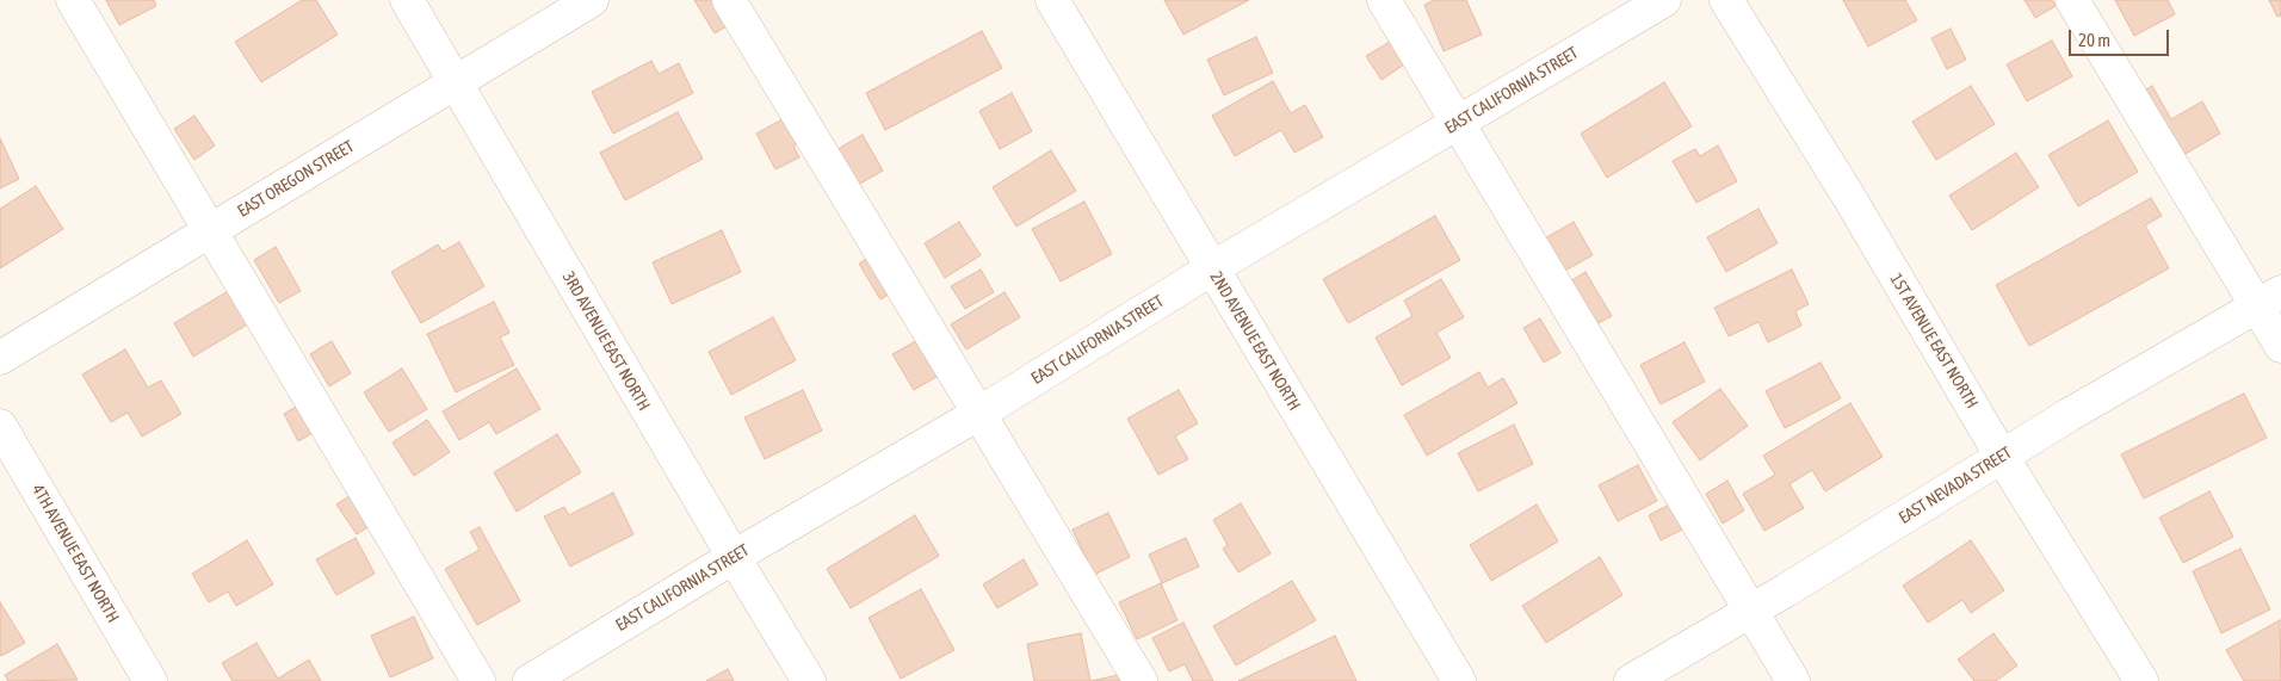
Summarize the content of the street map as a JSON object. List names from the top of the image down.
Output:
{
  "streets": {
    "street": [
      "EAST CALIFORNIA STREET",
      "EAST OREGON STREET",
      "3RD AVENUE EAST NORTH",
      "2ND AVENUE EAST NORTH",
      "1ST AVENUE EAST NORTH",
      "EAST NEVADA STREET",
      "4TH AVENUE EAST NORTH"
    ]
  },
  "crossings": [
    ["EAST CALIFORNIA STREET", "3RD AVENUE EAST NORTH"],
    ["EAST CALIFORNIA STREET", "2ND AVENUE EAST NORTH"],
    ["EAST OREGON STREET", "3RD AVENUE EAST NORTH"],
    ["1ST AVENUE EAST NORTH", "EAST NEVADA STREET"]
  ],
  "scale_bar": "20 m"
}
